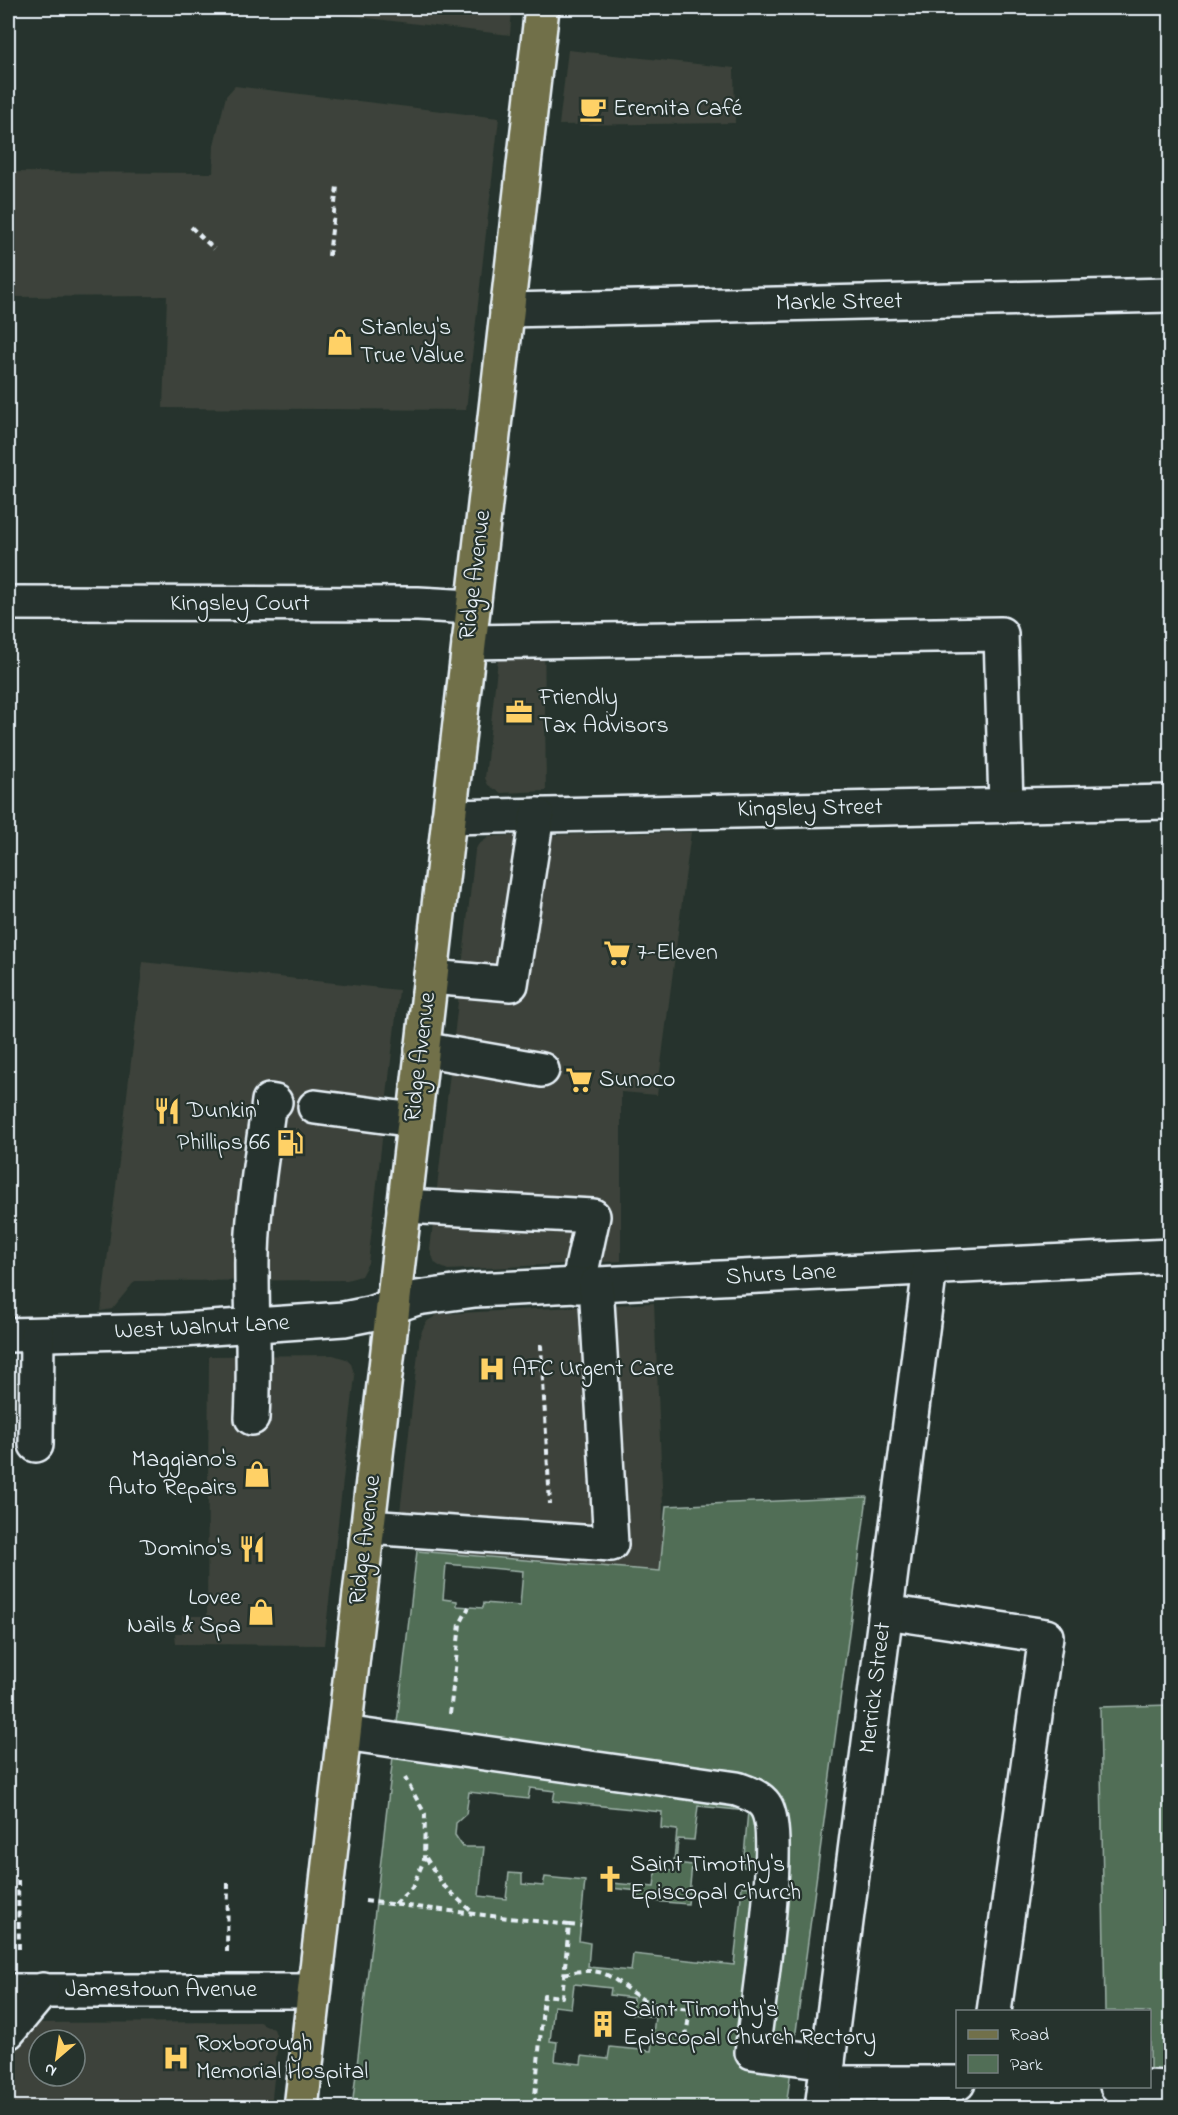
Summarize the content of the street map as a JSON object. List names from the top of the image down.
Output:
{
  "streets": {
    "main road": ["Ridge Avenue"],
    "street": [
      "Markle Street",
      "Kingsley Court",
      "Kingsley Street",
      "Shurs Lane",
      "West Walnut Lane",
      "Merrick Street",
      "Jamestown Avenue"
    ]
  },
  "crossings": [
    ["Markle Street", "Ridge Avenue"],
    ["Ridge Avenue", "Kingsley Court"],
    ["Ridge Avenue", "Kingsley Street"],
    ["Ridge Avenue", "Shurs Lane"],
    ["Ridge Avenue", "West Walnut Lane"],
    ["Ridge Avenue", "Jamestown Avenue"],
    ["Shurs Lane", "West Walnut Lane"],
    ["Shurs Lane", "Merrick Street"]
  ],
  "places": {
    "cafe": ["Eremita Café"],
    "shop": ["Stanley's True Value", "Maggiano's Auto Repairs", "Lovee Nails & Spa"],
    "office": ["Friendly Tax Advisors"],
    "supermarket": ["7-Eleven", "Sunoco"],
    "restaurant": ["Dunkin'", "Domino's"],
    "fuel station": ["Phillips 66"],
    "hospital": ["AFC Urgent Care", "Roxborough Memorial Hospital"],
    "church": ["Saint Timothy's Episcopal Church"],
    "building": ["Saint Timothy's Episcopal Church Rectory"]
  },
  "legend": ["Road", "Park"],
  "north": "bottom left"
}
